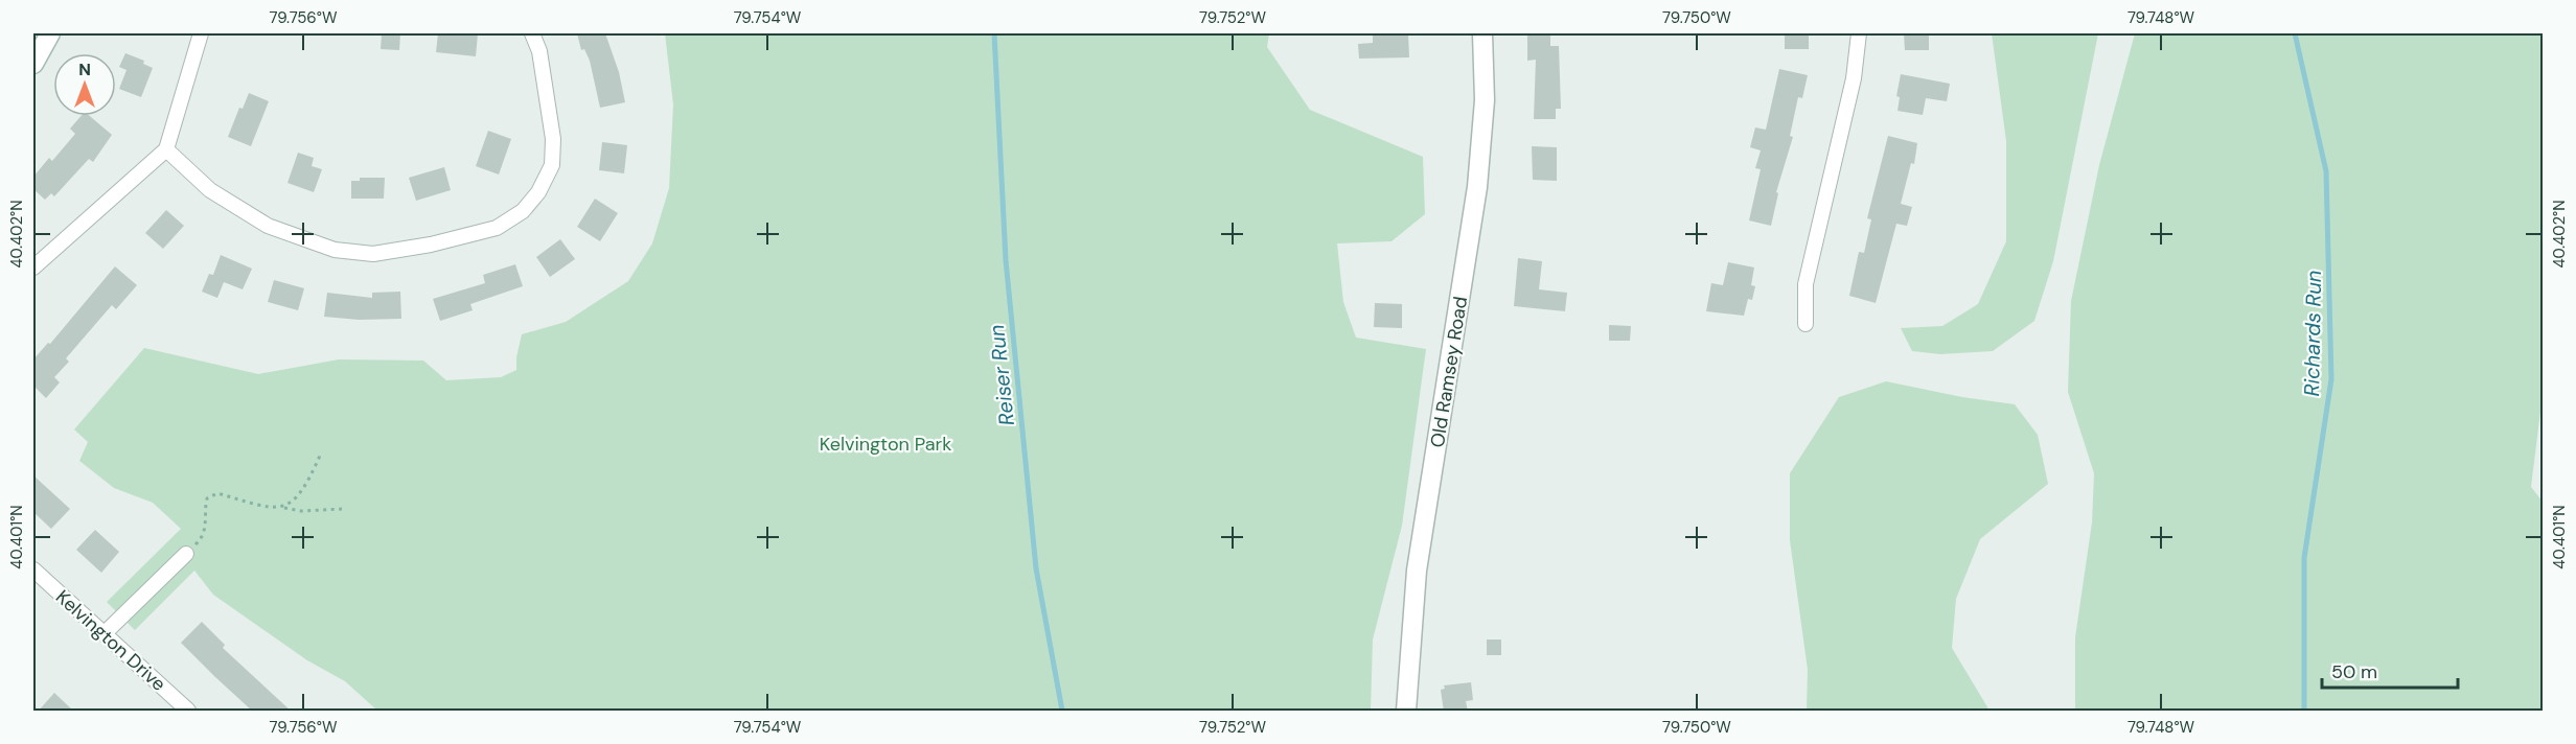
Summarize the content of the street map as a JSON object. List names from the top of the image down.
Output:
{
  "streets": {
    "street": ["Old Ramsey Road", "Kelvington Drive"]
  },
  "water": ["Richards Run", "Reiser Run"],
  "parks": ["Kelvington Park"],
  "scale_bar": "50 m",
  "north": "top",
  "coordinates": [
    "79.756°W",
    "79.754°W",
    "79.752°W",
    "79.750°W",
    "79.748°W",
    "40.402°N",
    "40.401°N"
  ]
}
